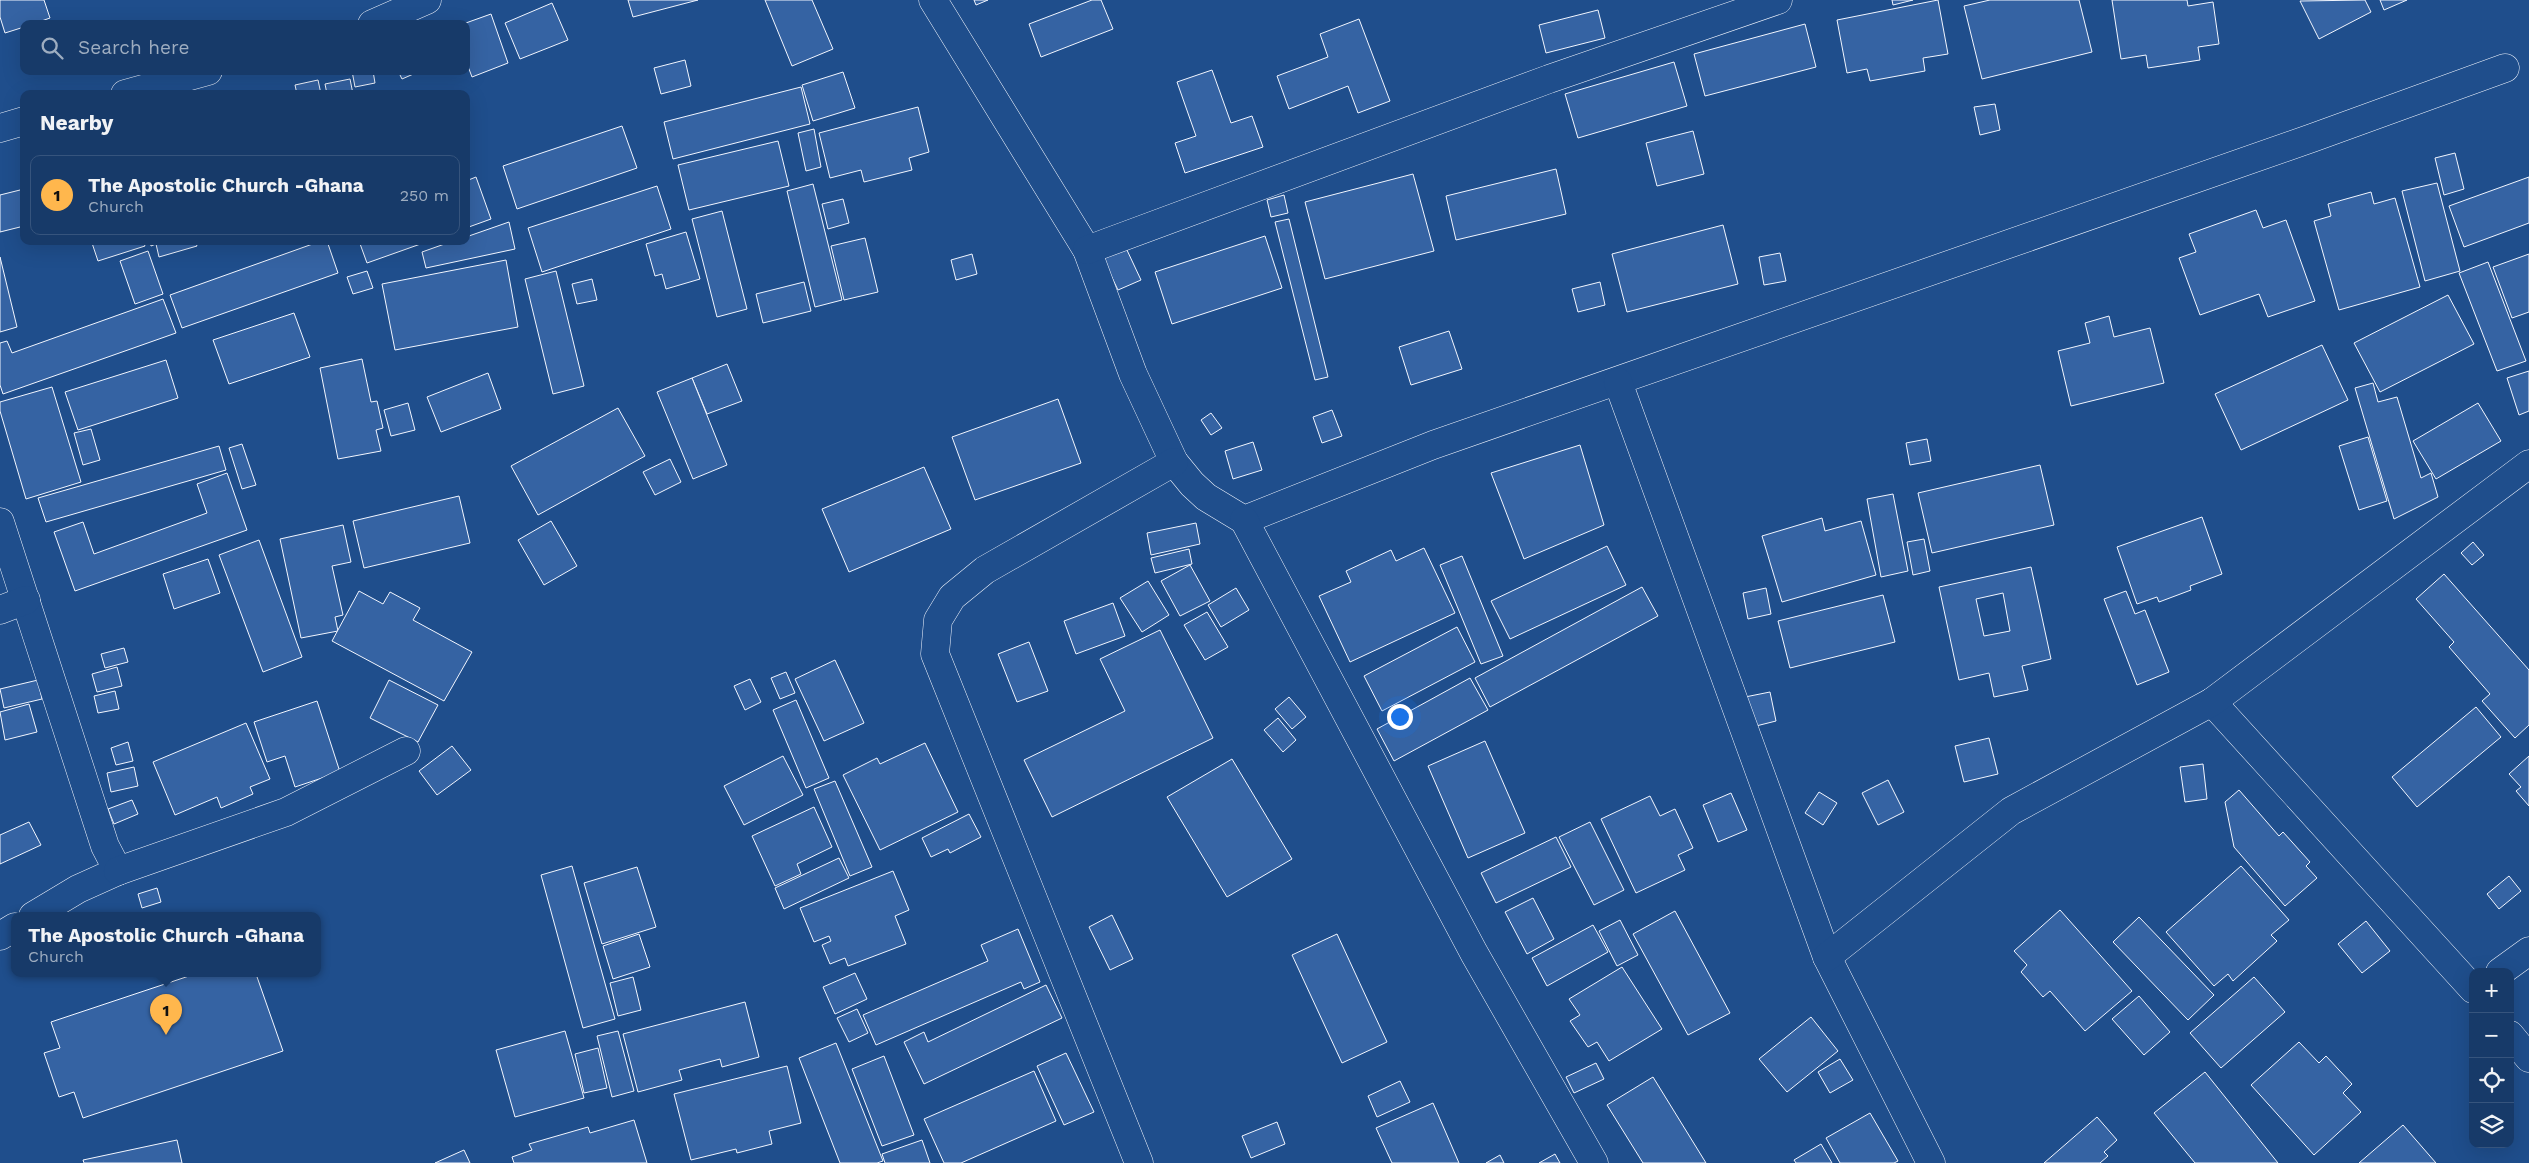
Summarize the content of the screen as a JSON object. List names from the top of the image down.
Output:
{
  "page": {
    "search": "Search here",
    "heading": "Nearby",
    "list": [
      {
        "mark": "1",
        "name": "The Apostolic Church -Ghana",
        "note": "Church",
        "value": "250 m"
      }
    ],
    "popup": ["The Apostolic Church -Ghana", "Church"],
    "map_buttons": ["+", "−"],
    "pins": "1"
  }
}
